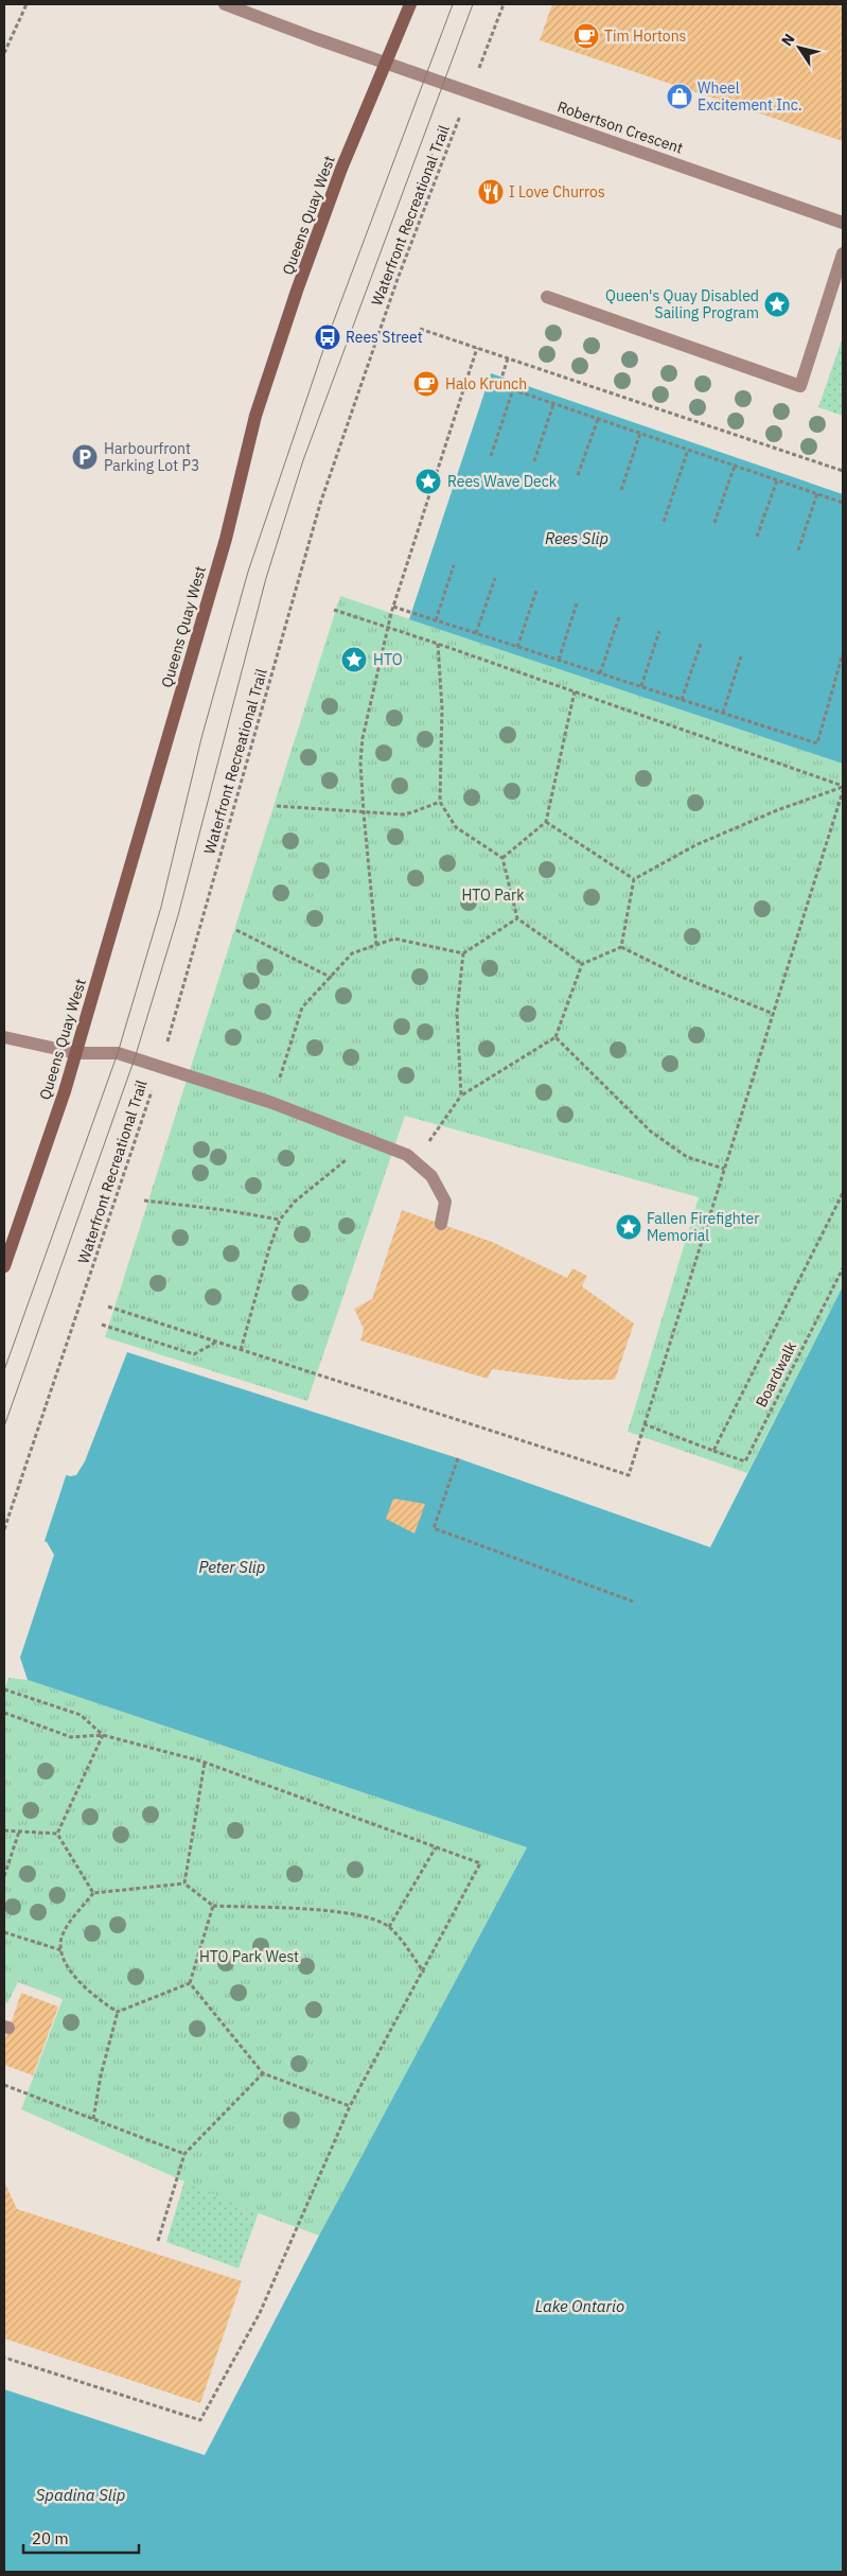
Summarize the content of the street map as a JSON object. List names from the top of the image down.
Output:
{
  "streets": {
    "main road": ["Queens Quay West"],
    "street": ["Robertson Crescent"],
    "path": ["Waterfront Recreational Trail", "Boardwalk"]
  },
  "crossings": [
    ["Robertson Crescent", "Queens Quay West"],
    ["Robertson Crescent", "Waterfront Recreational Trail"]
  ],
  "water": [
    "Rees Slip",
    "Peter Slip",
    "Lake Ontario",
    "Spadina Slip"
  ],
  "parks": ["HTO Park", "HTO Park West"],
  "places": {
    "cafe": ["Tim Hortons", "Halo Krunch"],
    "shop": ["Wheel Excitement Inc."],
    "restaurant": ["I Love Churros"],
    "place": [
      "Queen's Quay Disabled Sailing Program",
      "Rees Wave Deck",
      "HTO",
      "Fallen Firefighter Memorial"
    ],
    "bus stop": ["Rees Street"],
    "parking": ["Harbourfront Parking Lot P3"]
  },
  "scale_bar": "20 m",
  "north": "top left"
}
